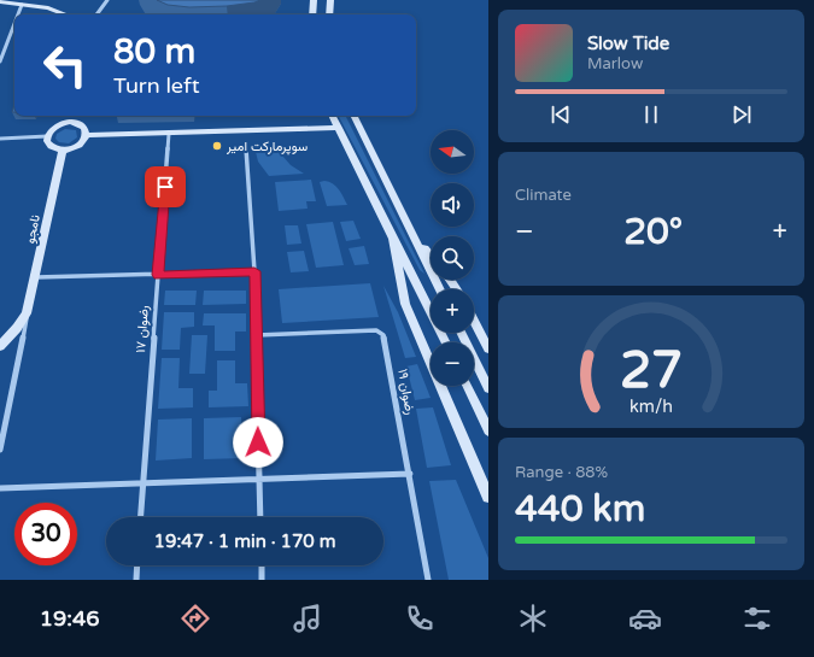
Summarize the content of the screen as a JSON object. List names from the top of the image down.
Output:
{
  "streets": {
    "main road": ["نامجو"],
    "street": ["رضوان ۱۷", "رضوان ۱۹"]
  },
  "places": ["سوپرمارکت امیر"],
  "north": "left",
  "page": {
    "turn": ["80 m", "Turn left"],
    "song": ["Slow Tide", "Marlow"],
    "map_buttons": ["+", "−"],
    "tile": [
      "Climate",
      ["Range · 88%", "440 km"]
    ],
    "heat": ["−", "20°", "+"],
    "limit": "30",
    "trip": "19:47 · 1 min · 170 m",
    "tabs": "19:46",
    "gauge": ["27", "km/h"]
  }
}
